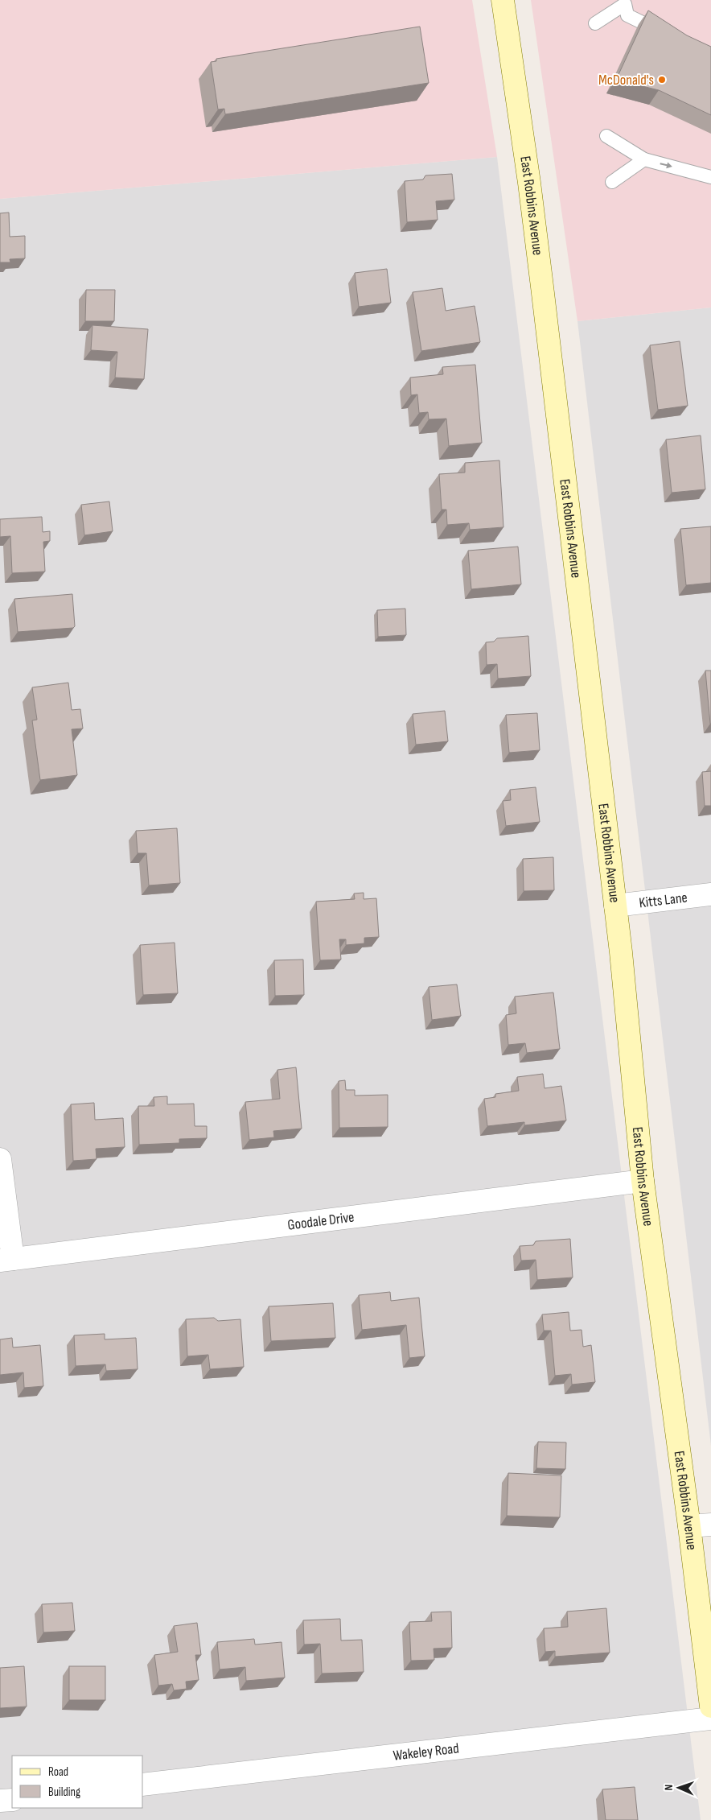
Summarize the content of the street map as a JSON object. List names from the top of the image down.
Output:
{
  "streets": {
    "main road": ["East Robbins Avenue"],
    "street": ["Kitts Lane", "Goodale Drive", "Wakeley Road"]
  },
  "crossings": [
    ["East Robbins Avenue", "Kitts Lane"],
    ["East Robbins Avenue", "Goodale Drive"]
  ],
  "places": ["McDonald's"],
  "legend": ["Road", "Building"],
  "north": "left"
}
